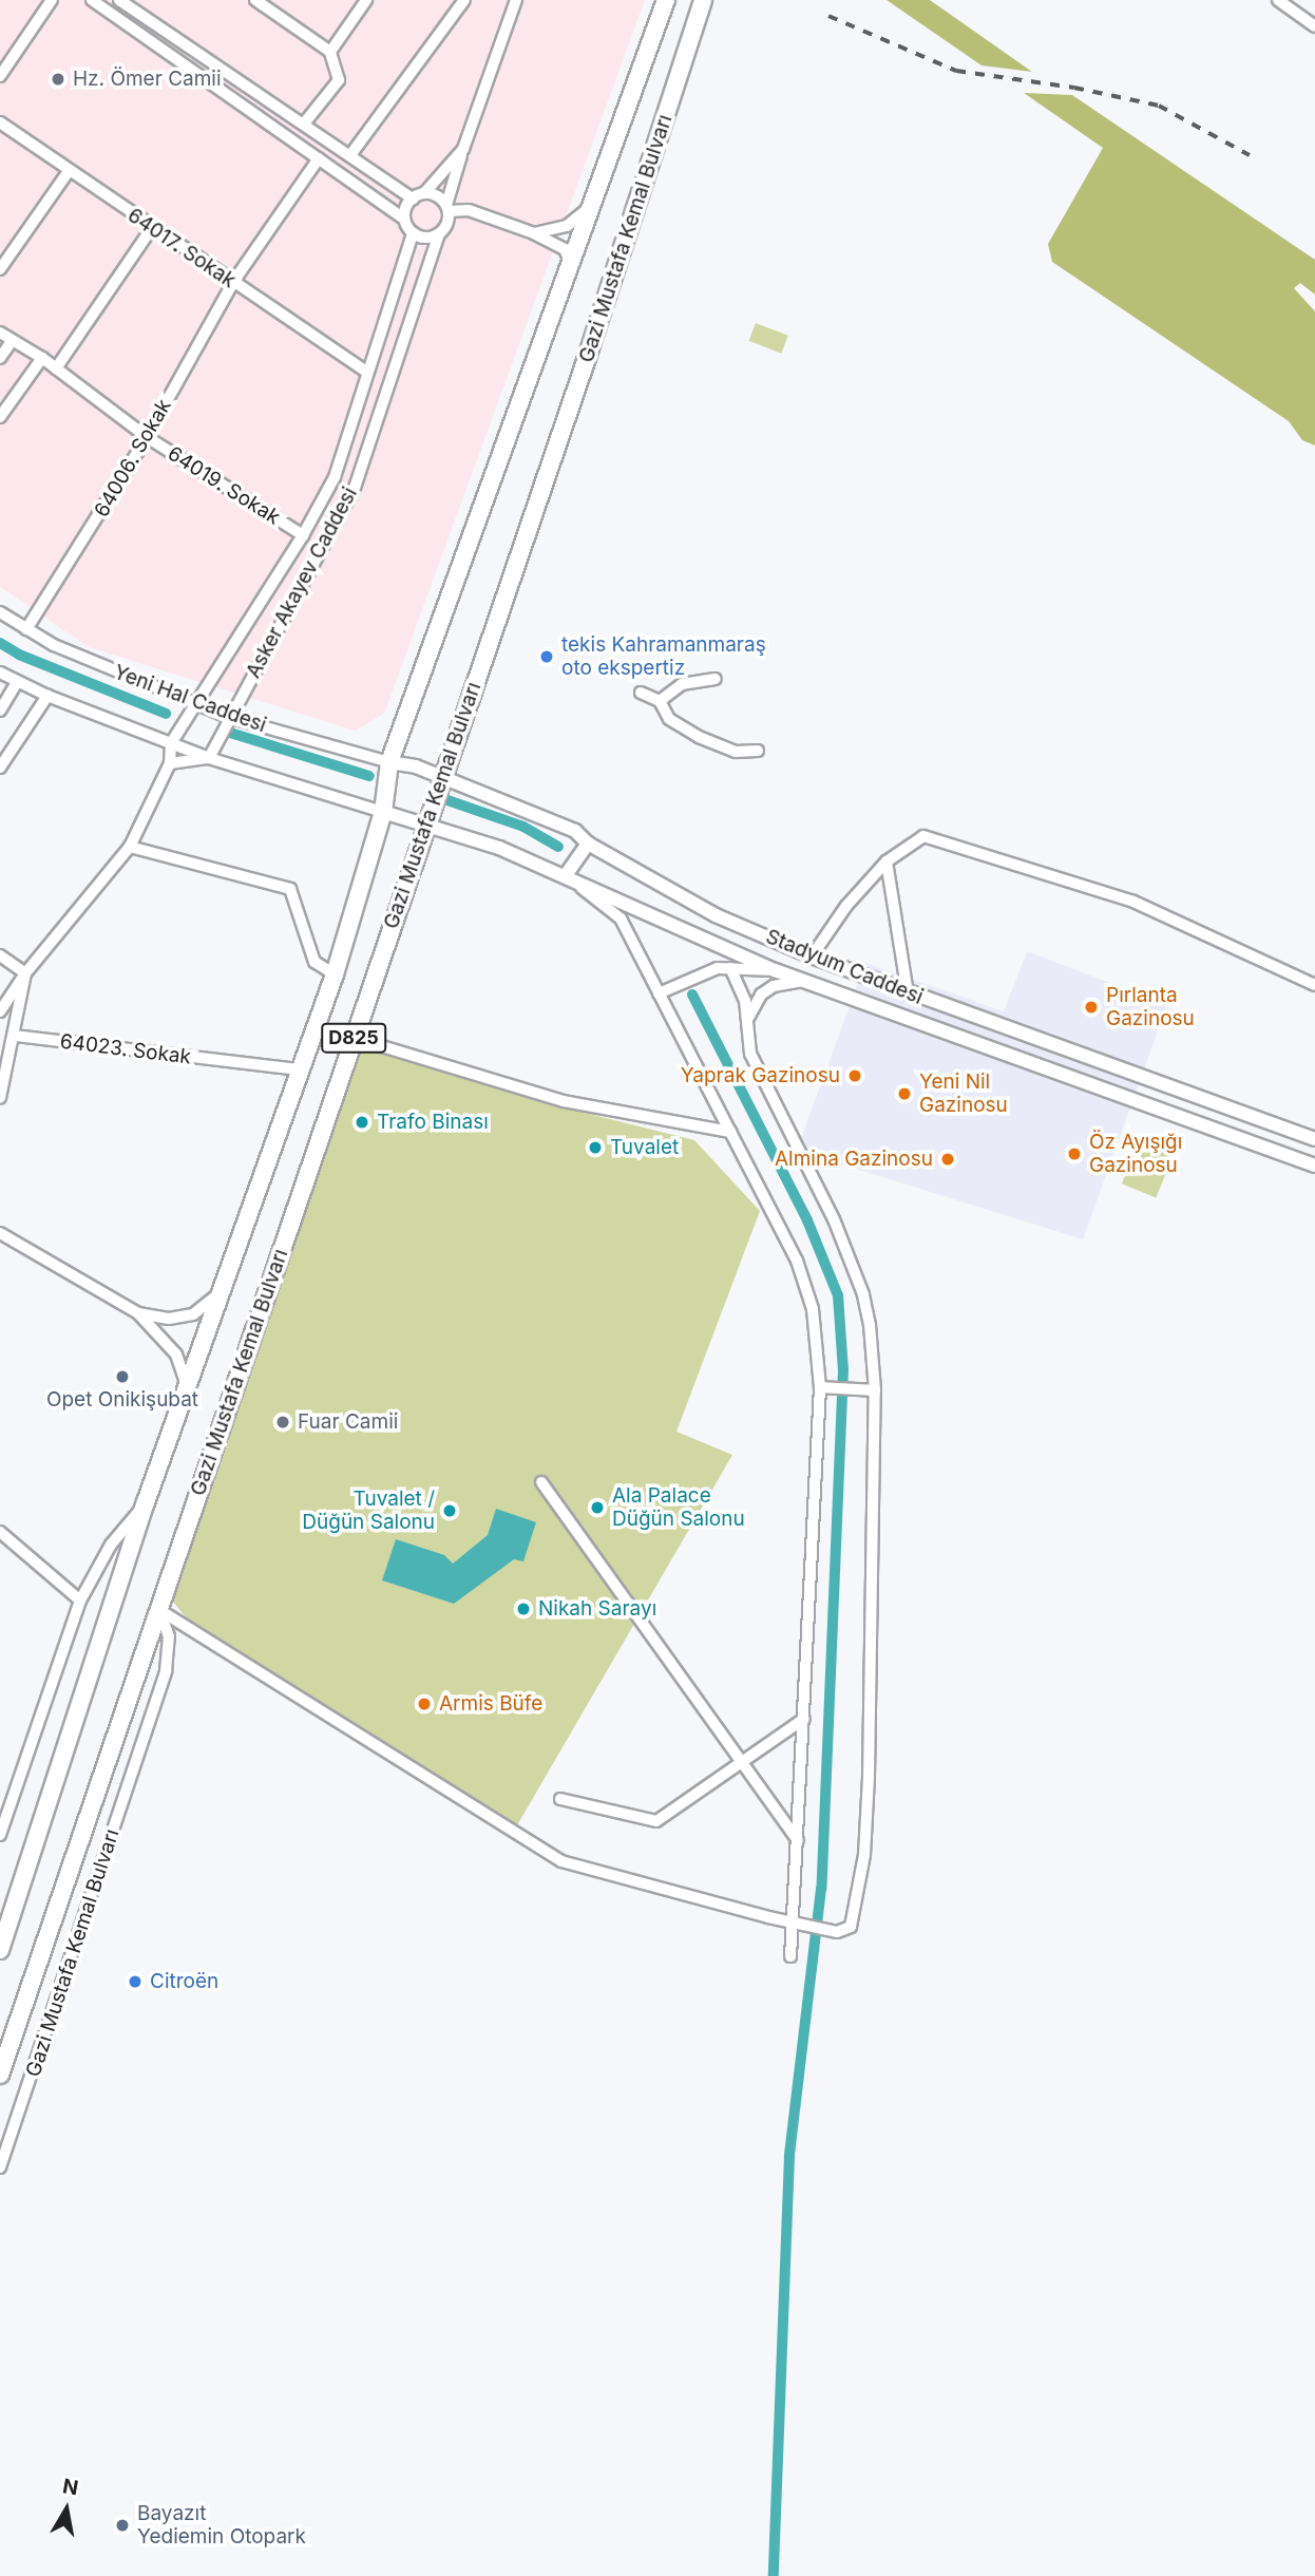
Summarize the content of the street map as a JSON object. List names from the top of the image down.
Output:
{
  "streets": {
    "highway": ["Gazi Mustafa Kemal Bulvarı", "D825"],
    "main road": ["Stadyum Caddesi"],
    "street": [
      "64017. Sokak",
      "64006. Sokak",
      "64019. Sokak",
      "Asker Akayev Caddesi",
      "Yeni Hal Caddesi",
      "64023. Sokak"
    ]
  },
  "crossings": [
    ["Gazi Mustafa Kemal Bulvarı", "Yeni Hal Caddesi"],
    ["Gazi Mustafa Kemal Bulvarı", "Stadyum Caddesi"],
    ["Gazi Mustafa Kemal Bulvarı", "64023. Sokak"],
    ["64017. Sokak", "64006. Sokak"],
    ["64017. Sokak", "Asker Akayev Caddesi"],
    ["64006. Sokak", "64019. Sokak"],
    ["64006. Sokak", "Yeni Hal Caddesi"],
    ["64019. Sokak", "Asker Akayev Caddesi"],
    ["Asker Akayev Caddesi", "Yeni Hal Caddesi"],
    ["Yeni Hal Caddesi", "Stadyum Caddesi"]
  ],
  "places": [
    "Hz. Ömer Camii",
    "tekis Kahramanmaraş oto ekspertiz",
    "Pırlanta Gazinosu",
    "Yaprak Gazinosu",
    "Yeni Nil Gazinosu",
    "Trafo Binası",
    "Tuvalet",
    "Öz Ayışığı Gazinosu",
    "Almina Gazinosu",
    "Opet Onikişubat",
    "Fuar Camii",
    "Ala Palace Düğün Salonu",
    "Tuvalet / Düğün Salonu",
    "Nikah Sarayı",
    "Armis Büfe",
    "Citroën",
    "Bayazıt Yediemin Otopark"
  ],
  "north": "top"
}
